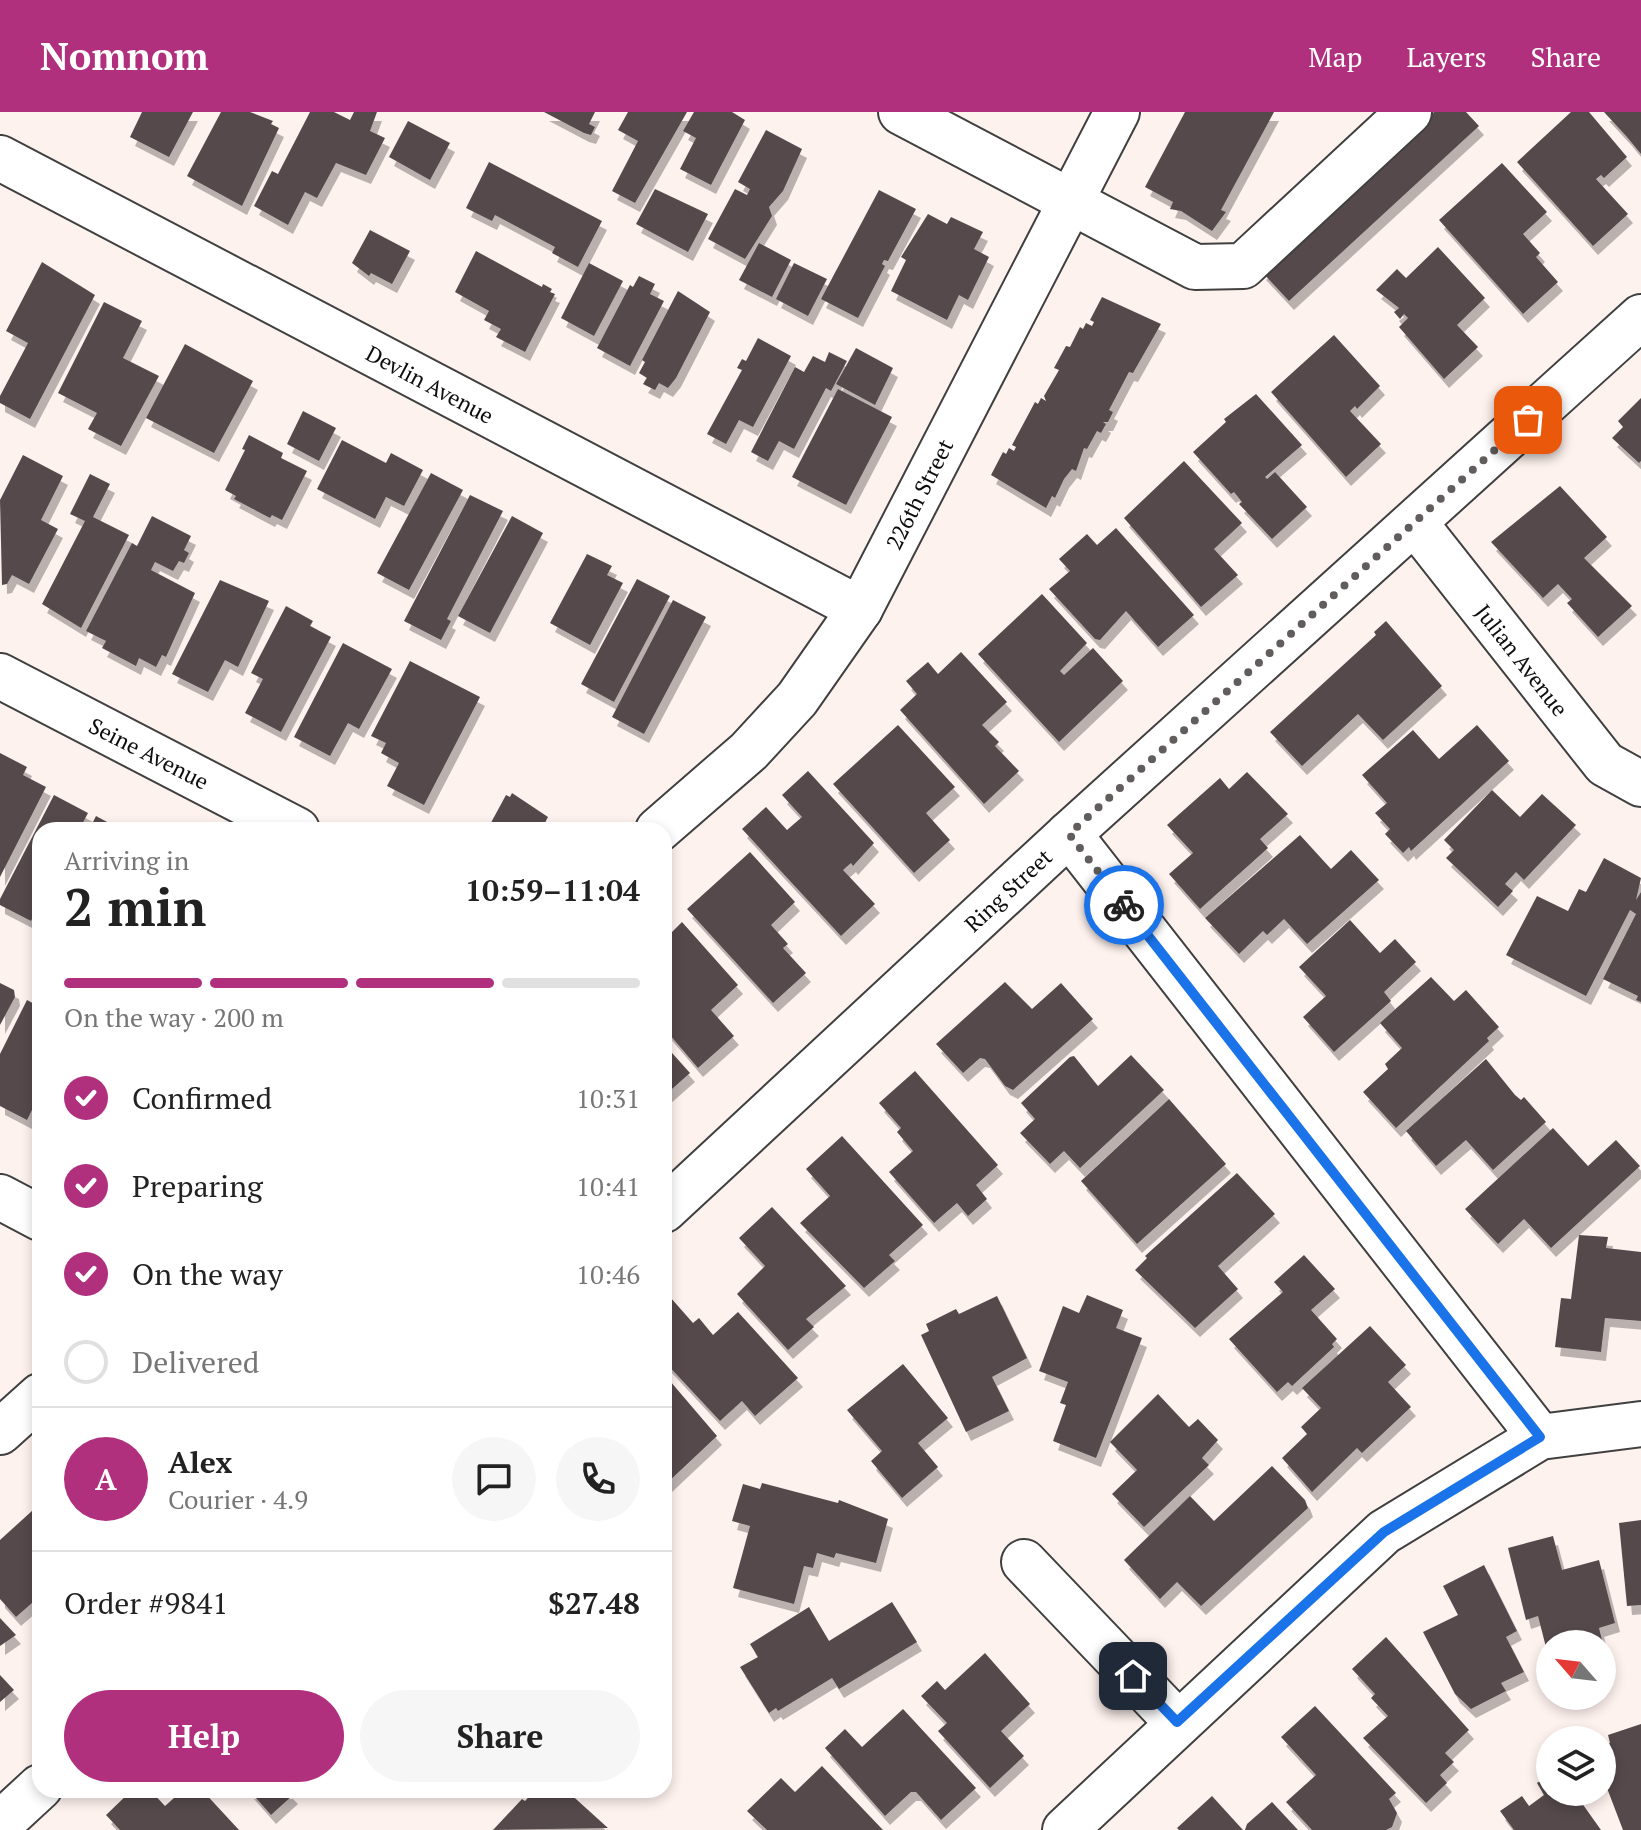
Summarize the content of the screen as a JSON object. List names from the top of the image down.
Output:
{
  "streets": {
    "street": [
      "Devlin Avenue",
      "226th Street",
      "Julian Avenue",
      "Seine Avenue",
      "Ring Street"
    ]
  },
  "crossings": [
    ["Devlin Avenue", "226th Street"],
    ["Julian Avenue", "Ring Street"]
  ],
  "north": "top left",
  "page": {
    "header": "Nomnom",
    "nav": ["Map", "Layers", "Share"],
    "heading": ["2 min", "Arriving in", "10:59–11:04"],
    "panel": [
      "Alex",
      "Courier · 4.9",
      "Order #9841",
      "$27.48"
    ],
    "bar": "On the way · 200 m",
    "list": [
      ["Confirmed", "10:31"],
      ["Preparing", "10:41"],
      ["On the way", "10:46"],
      "Delivered"
    ],
    "round": "A",
    "buttons": ["Help", "Share"]
  }
}
